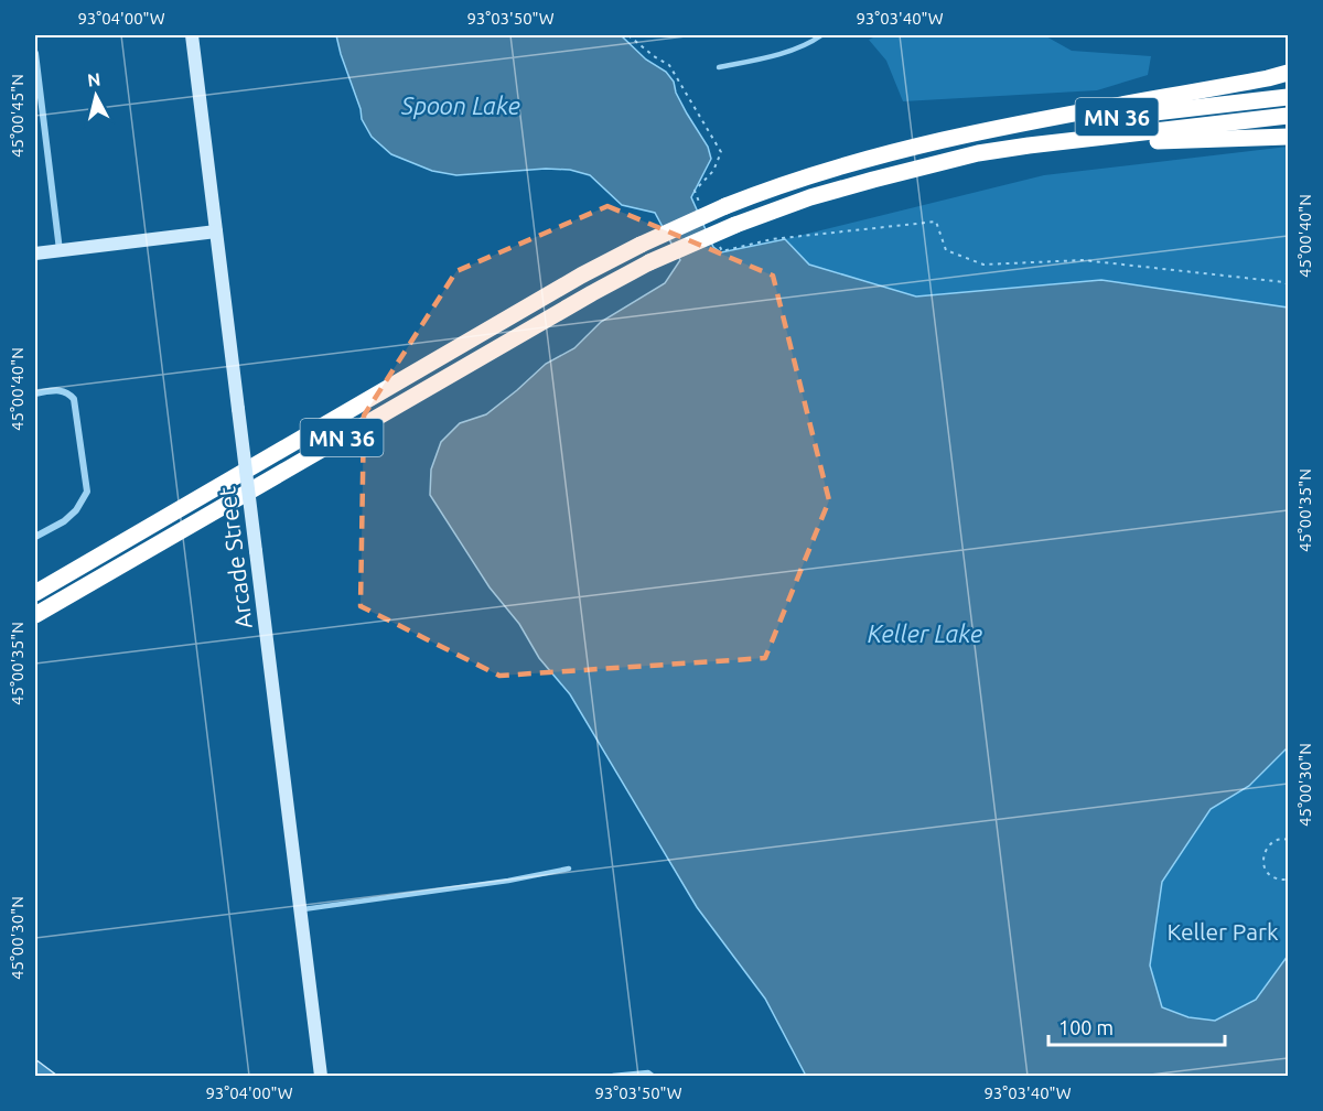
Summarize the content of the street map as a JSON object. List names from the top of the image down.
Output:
{
  "streets": {
    "highway": ["MN 36"],
    "street": ["Arcade Street"]
  },
  "water": ["Spoon Lake", "Keller Lake"],
  "parks": ["Keller Park"],
  "scale_bar": "100 m",
  "north": "top",
  "coordinates": [
    "93°04'00\"W",
    "93°03'50\"W",
    "93°03'40\"W",
    "45°00'45\"N",
    "45°00'40\"N",
    "45°00'35\"N",
    "45°00'30\"N"
  ]
}
